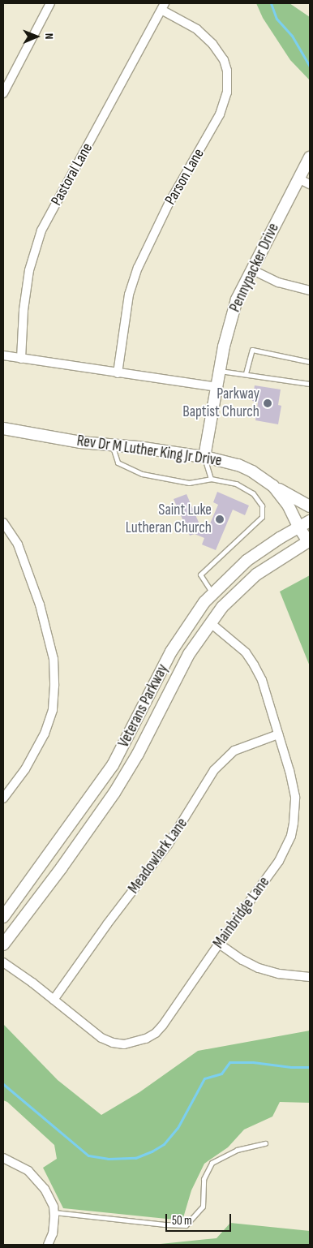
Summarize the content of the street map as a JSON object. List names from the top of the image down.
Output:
{
  "streets": {
    "main road": ["Pennypacker Drive", "Rev Dr M Luther King Jr Drive", "Veterans Parkway"],
    "street": [
      "Pastoral Lane",
      "Parson Lane",
      "Meadowlark Lane",
      "Mainbridge Lane"
    ]
  },
  "crossings": [
    ["Pastoral Lane", "Parson Lane"],
    ["Pennypacker Drive", "Rev Dr M Luther King Jr Drive"],
    ["Rev Dr M Luther King Jr Drive", "Veterans Parkway"],
    ["Veterans Parkway", "Mainbridge Lane"],
    ["Meadowlark Lane", "Mainbridge Lane"]
  ],
  "places": ["Parkway Baptist Church", "Saint Luke Lutheran Church"],
  "scale_bar": "50 m",
  "north": "right"
}
